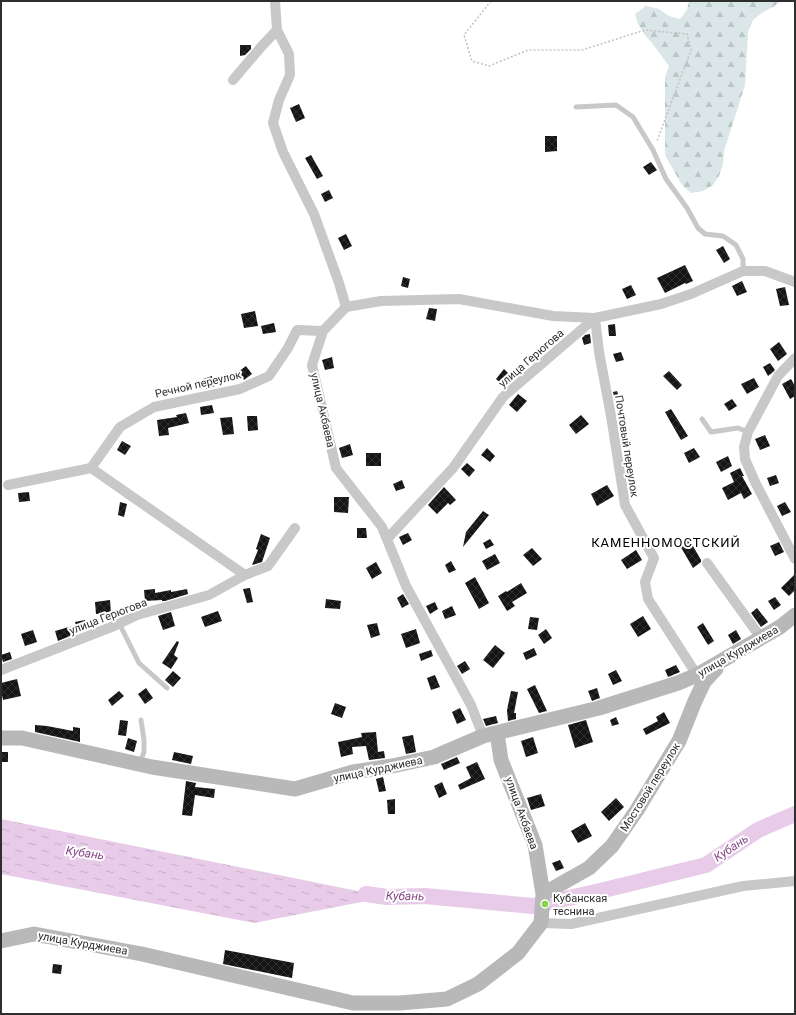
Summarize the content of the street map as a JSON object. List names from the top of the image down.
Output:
{
  "streets": {
    "street": [
      "улица Герюгова",
      "Речной переулок",
      "улица Акбаева",
      "Почтовый переулок",
      "улица Курджиева",
      "Мостовой переулок"
    ]
  },
  "crossings": [
    ["улица Герюгова", "улица Акбаева"],
    ["улица Герюгова", "Почтовый переулок"],
    ["Речной переулок", "улица Акбаева"],
    ["улица Акбаева", "улица Курджиева"],
    ["улица Акбаева", "Мостовой переулок"],
    ["Почтовый переулок", "улица Курджиева"],
    ["улица Курджиева", "Мостовой переулок"]
  ],
  "districts": ["КАМЕННОМОСТСКИЙ"],
  "water": ["Кубань"],
  "places": ["Кубанская теснина"]
}
